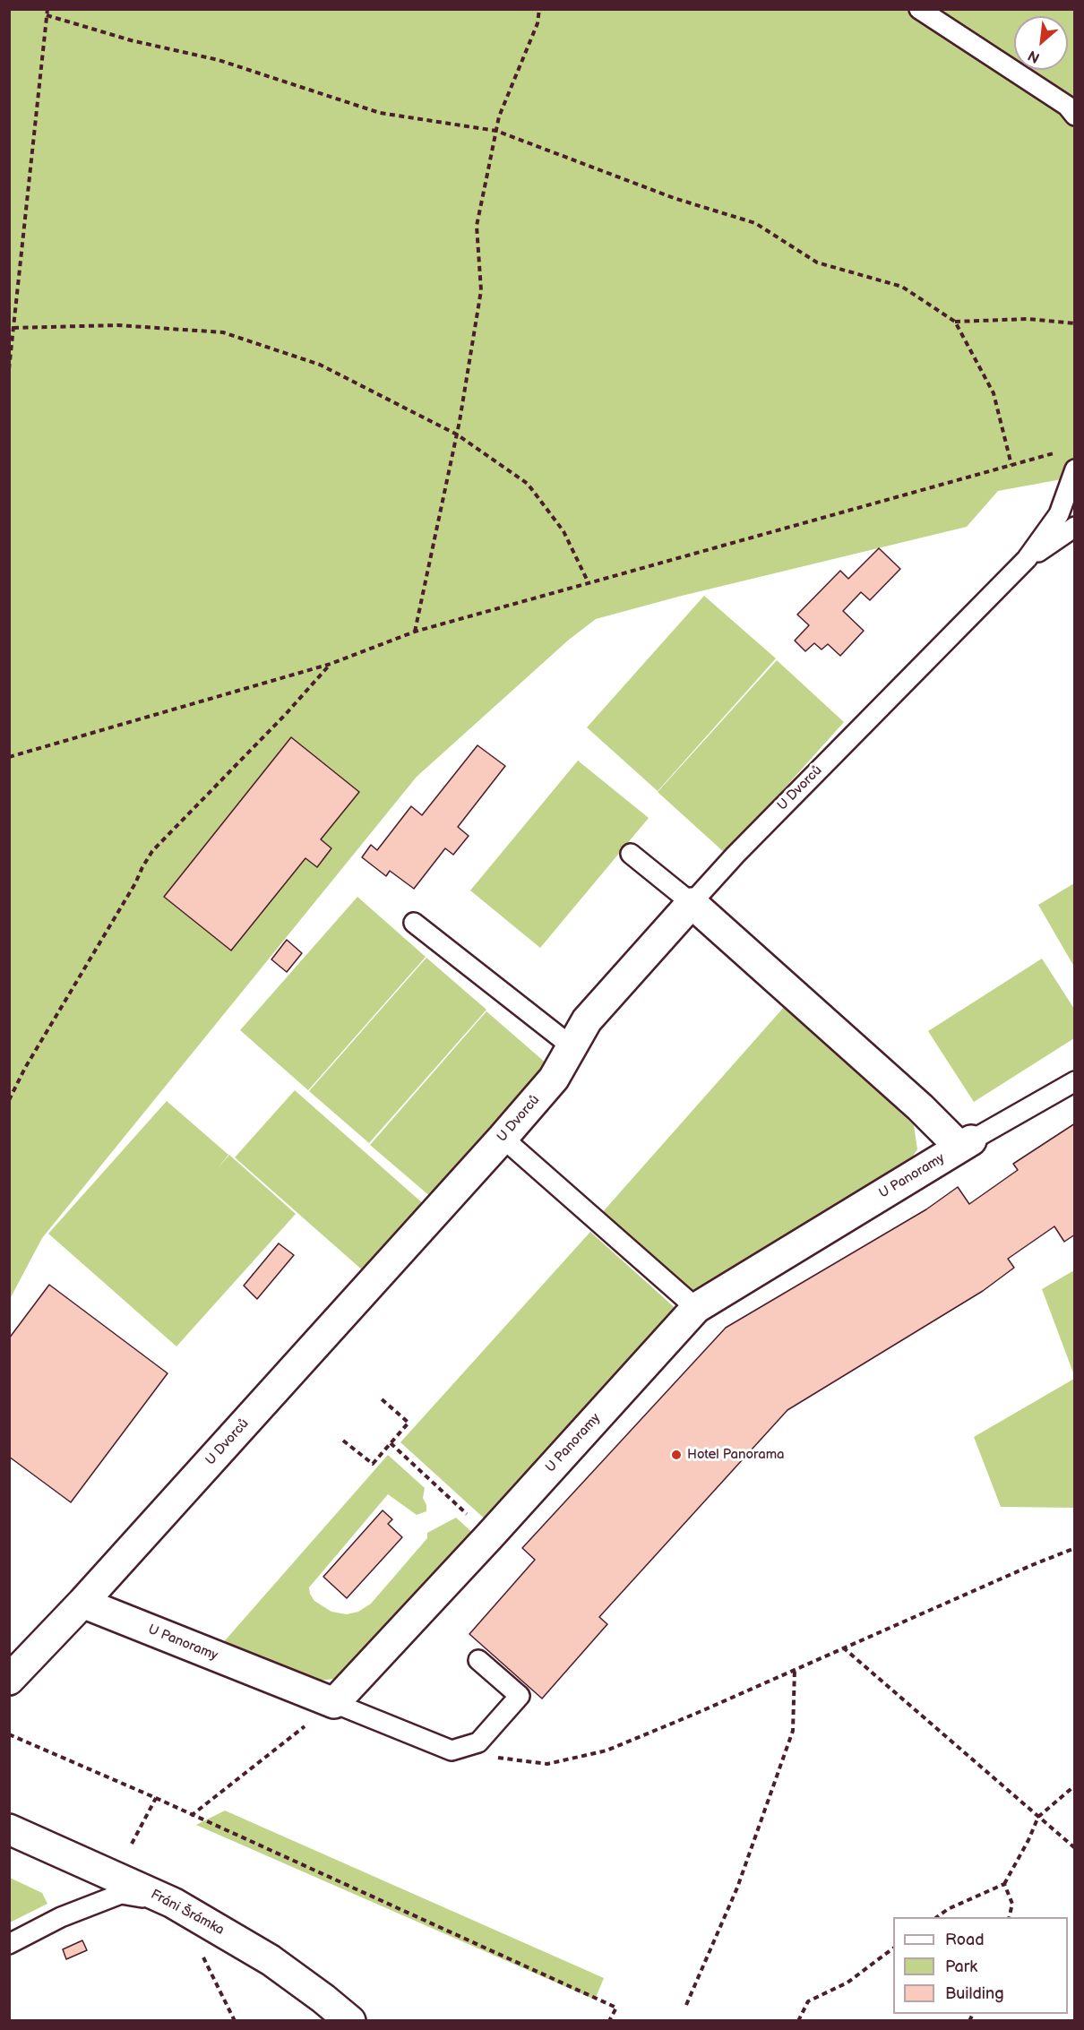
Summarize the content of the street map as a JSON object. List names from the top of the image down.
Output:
{
  "streets": {
    "street": ["U Dvorců", "U Panoramy", "Fráni Šrámka"]
  },
  "crossings": [
    ["U Dvorců", "U Panoramy"]
  ],
  "places": ["Hotel Panorama"],
  "legend": ["Road", "Park", "Building"],
  "north": "bottom left"
}
